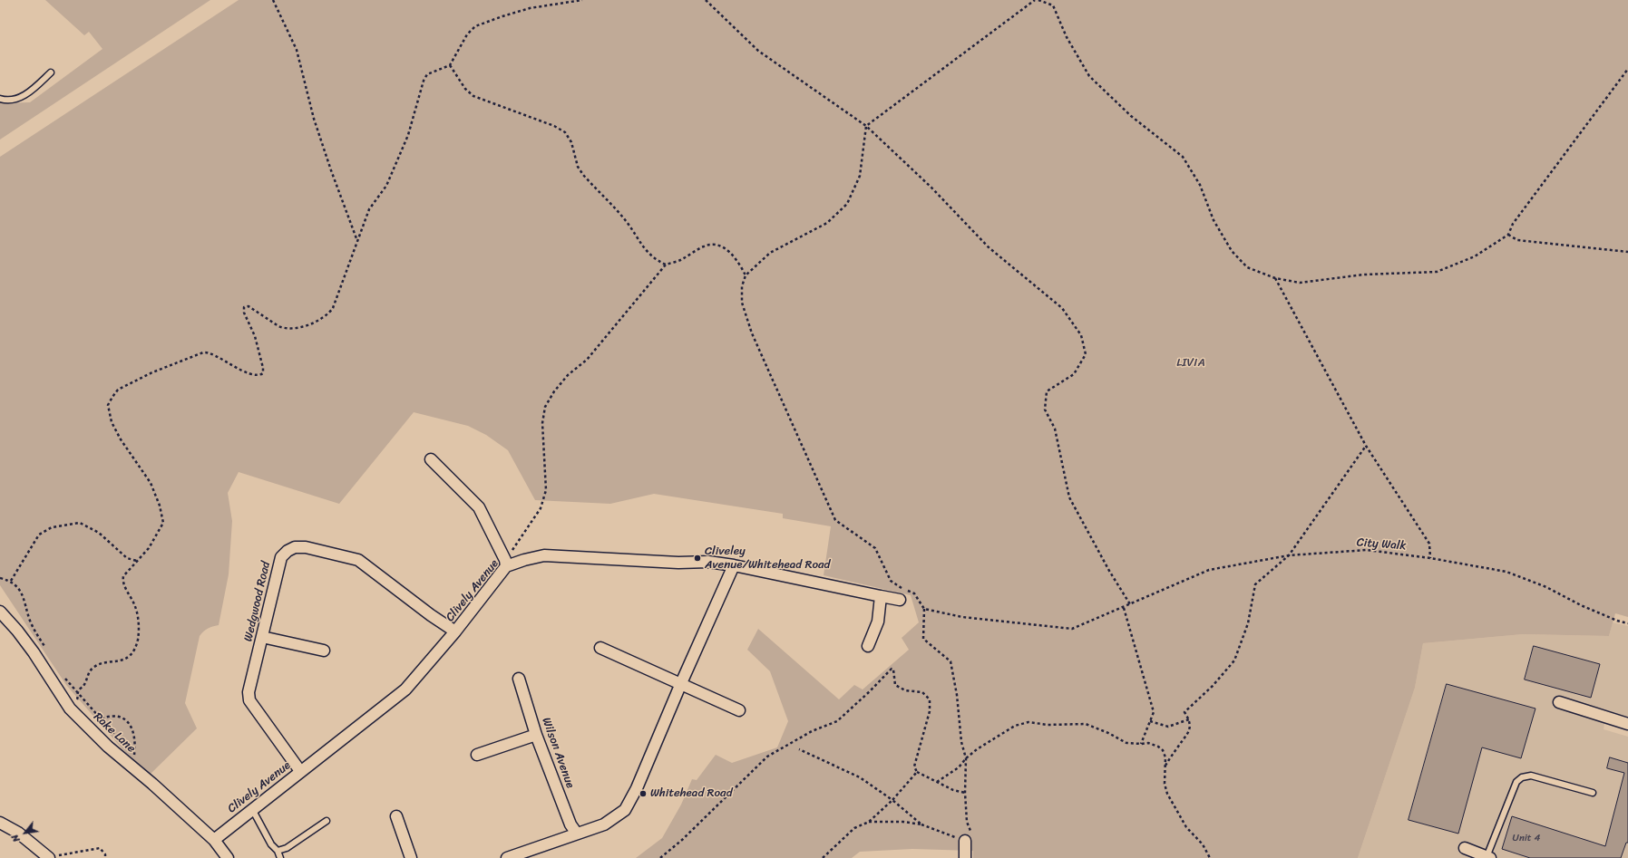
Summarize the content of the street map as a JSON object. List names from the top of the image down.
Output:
{
  "streets": {
    "street": [
      "Clively Avenue",
      "Wedgwood Road",
      "Rake Lane",
      "Wilson Avenue"
    ],
    "path": ["City Walk"]
  },
  "crossings": [
    ["Clively Avenue", "Wedgwood Road"],
    ["Clively Avenue", "Rake Lane"]
  ],
  "parks": ["LIVIA"],
  "places": ["Cliveley Avenue/Whitehead Road", "Whitehead Road"],
  "house_numbers": ["Unit 4"],
  "north": "bottom left"
}
